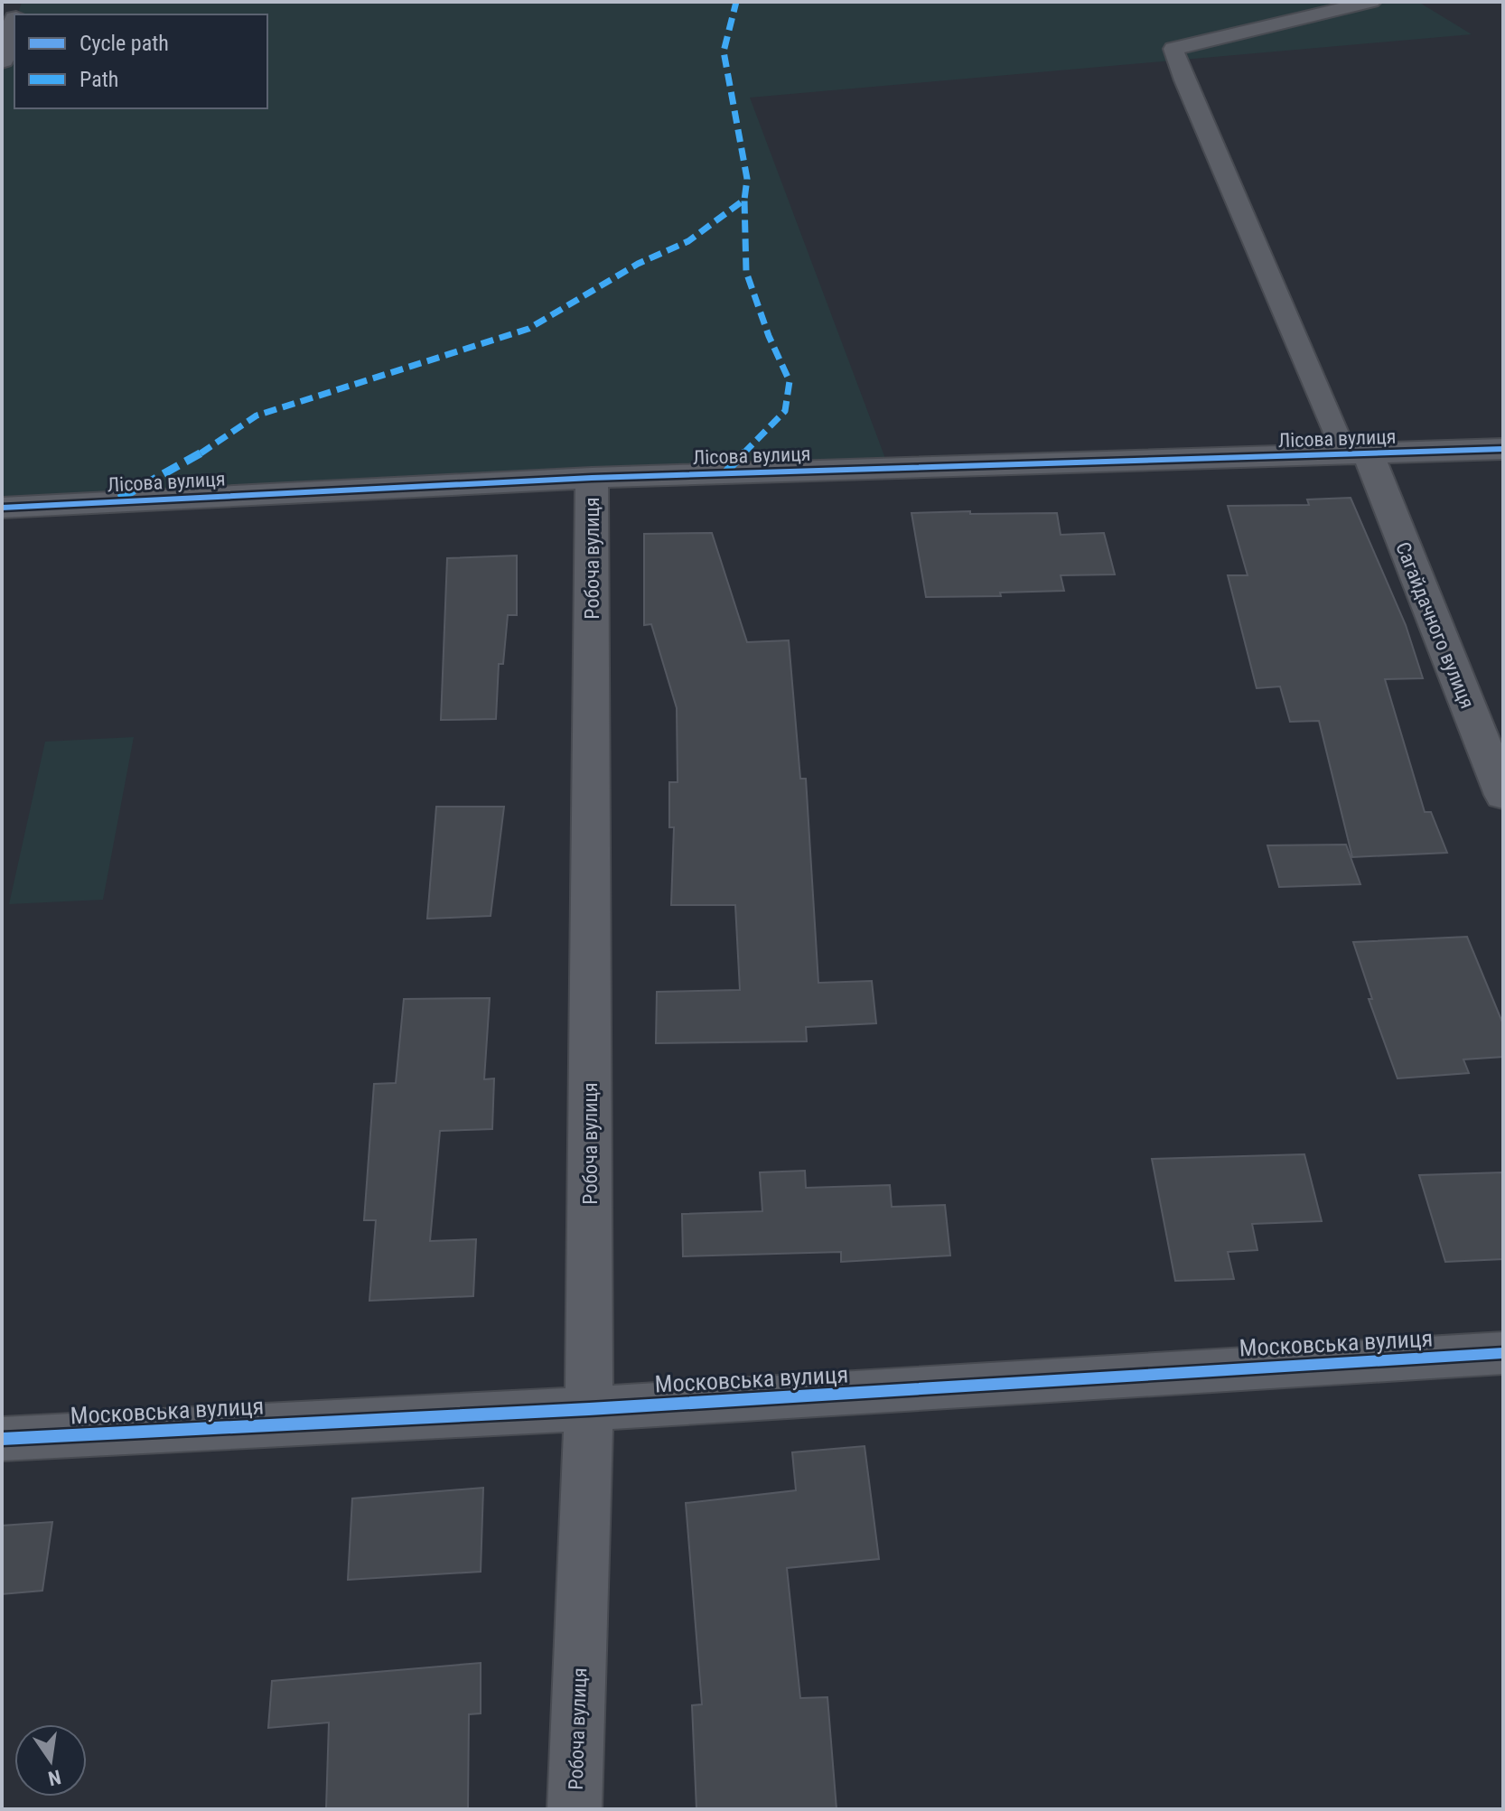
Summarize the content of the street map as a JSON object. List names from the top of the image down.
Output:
{
  "streets": {
    "street": [
      "Лісова вулиця",
      "Робоча вулиця",
      "Сагайдачного вулиця",
      "Московська вулиця"
    ]
  },
  "crossings": [
    ["Лісова вулиця", "Робоча вулиця"],
    ["Лісова вулиця", "Сагайдачного вулиця"],
    ["Робоча вулиця", "Московська вулиця"]
  ],
  "legend": ["Cycle path", "Path"],
  "north": "bottom"
}
